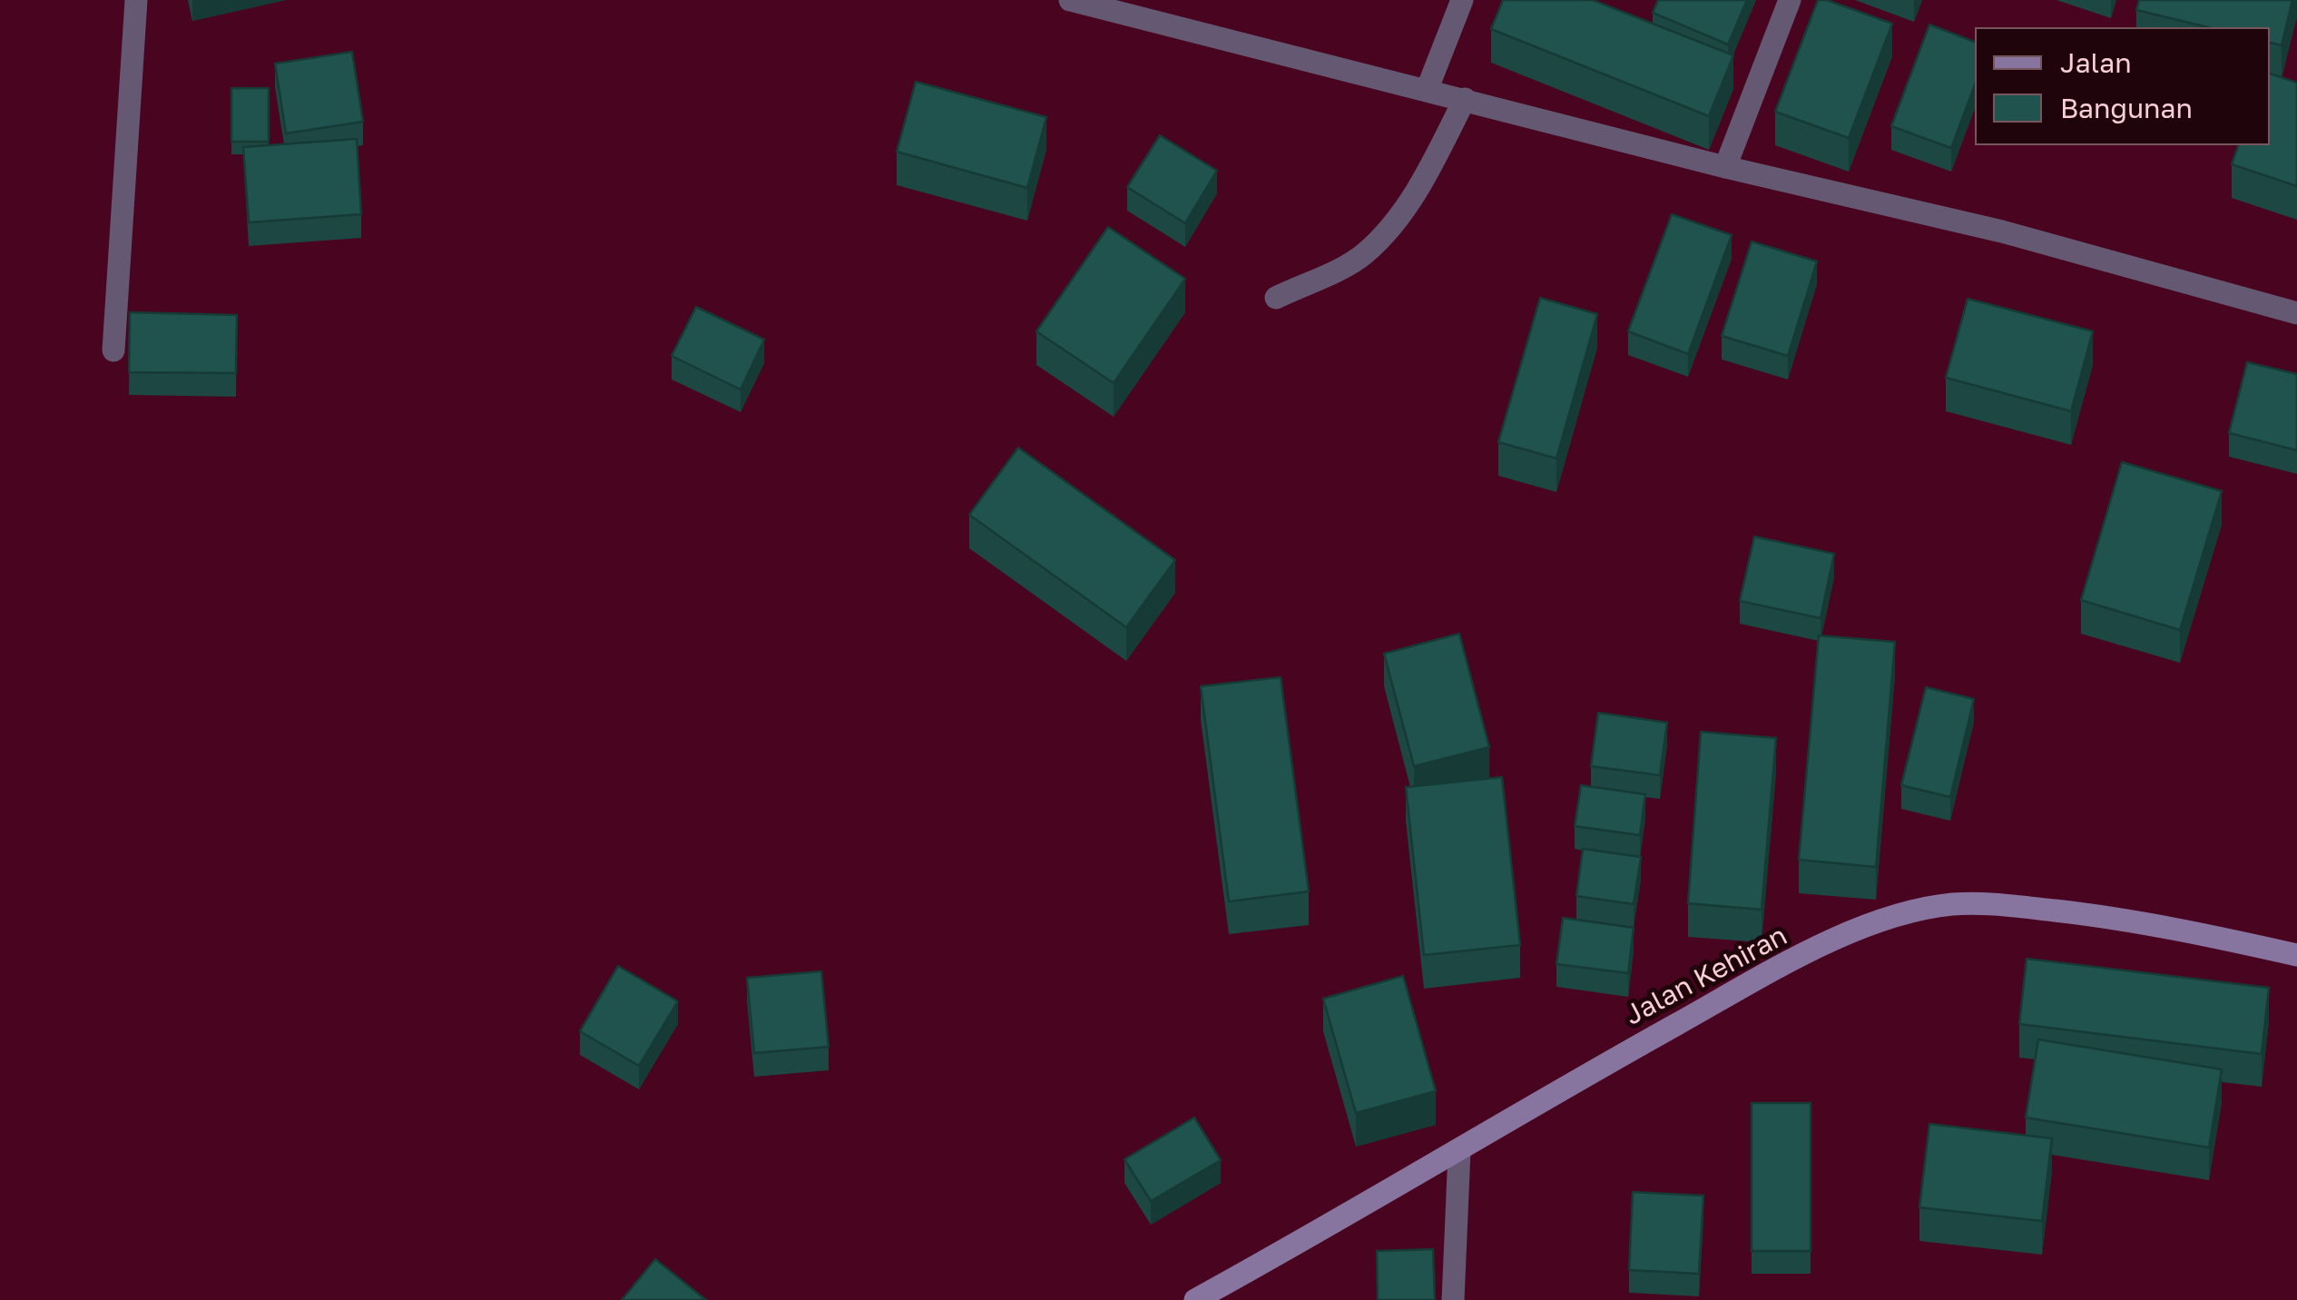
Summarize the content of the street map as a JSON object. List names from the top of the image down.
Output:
{
  "streets": {
    "street": ["Jalan Kehiran"]
  },
  "legend": ["Jalan", "Bangunan"]
}
